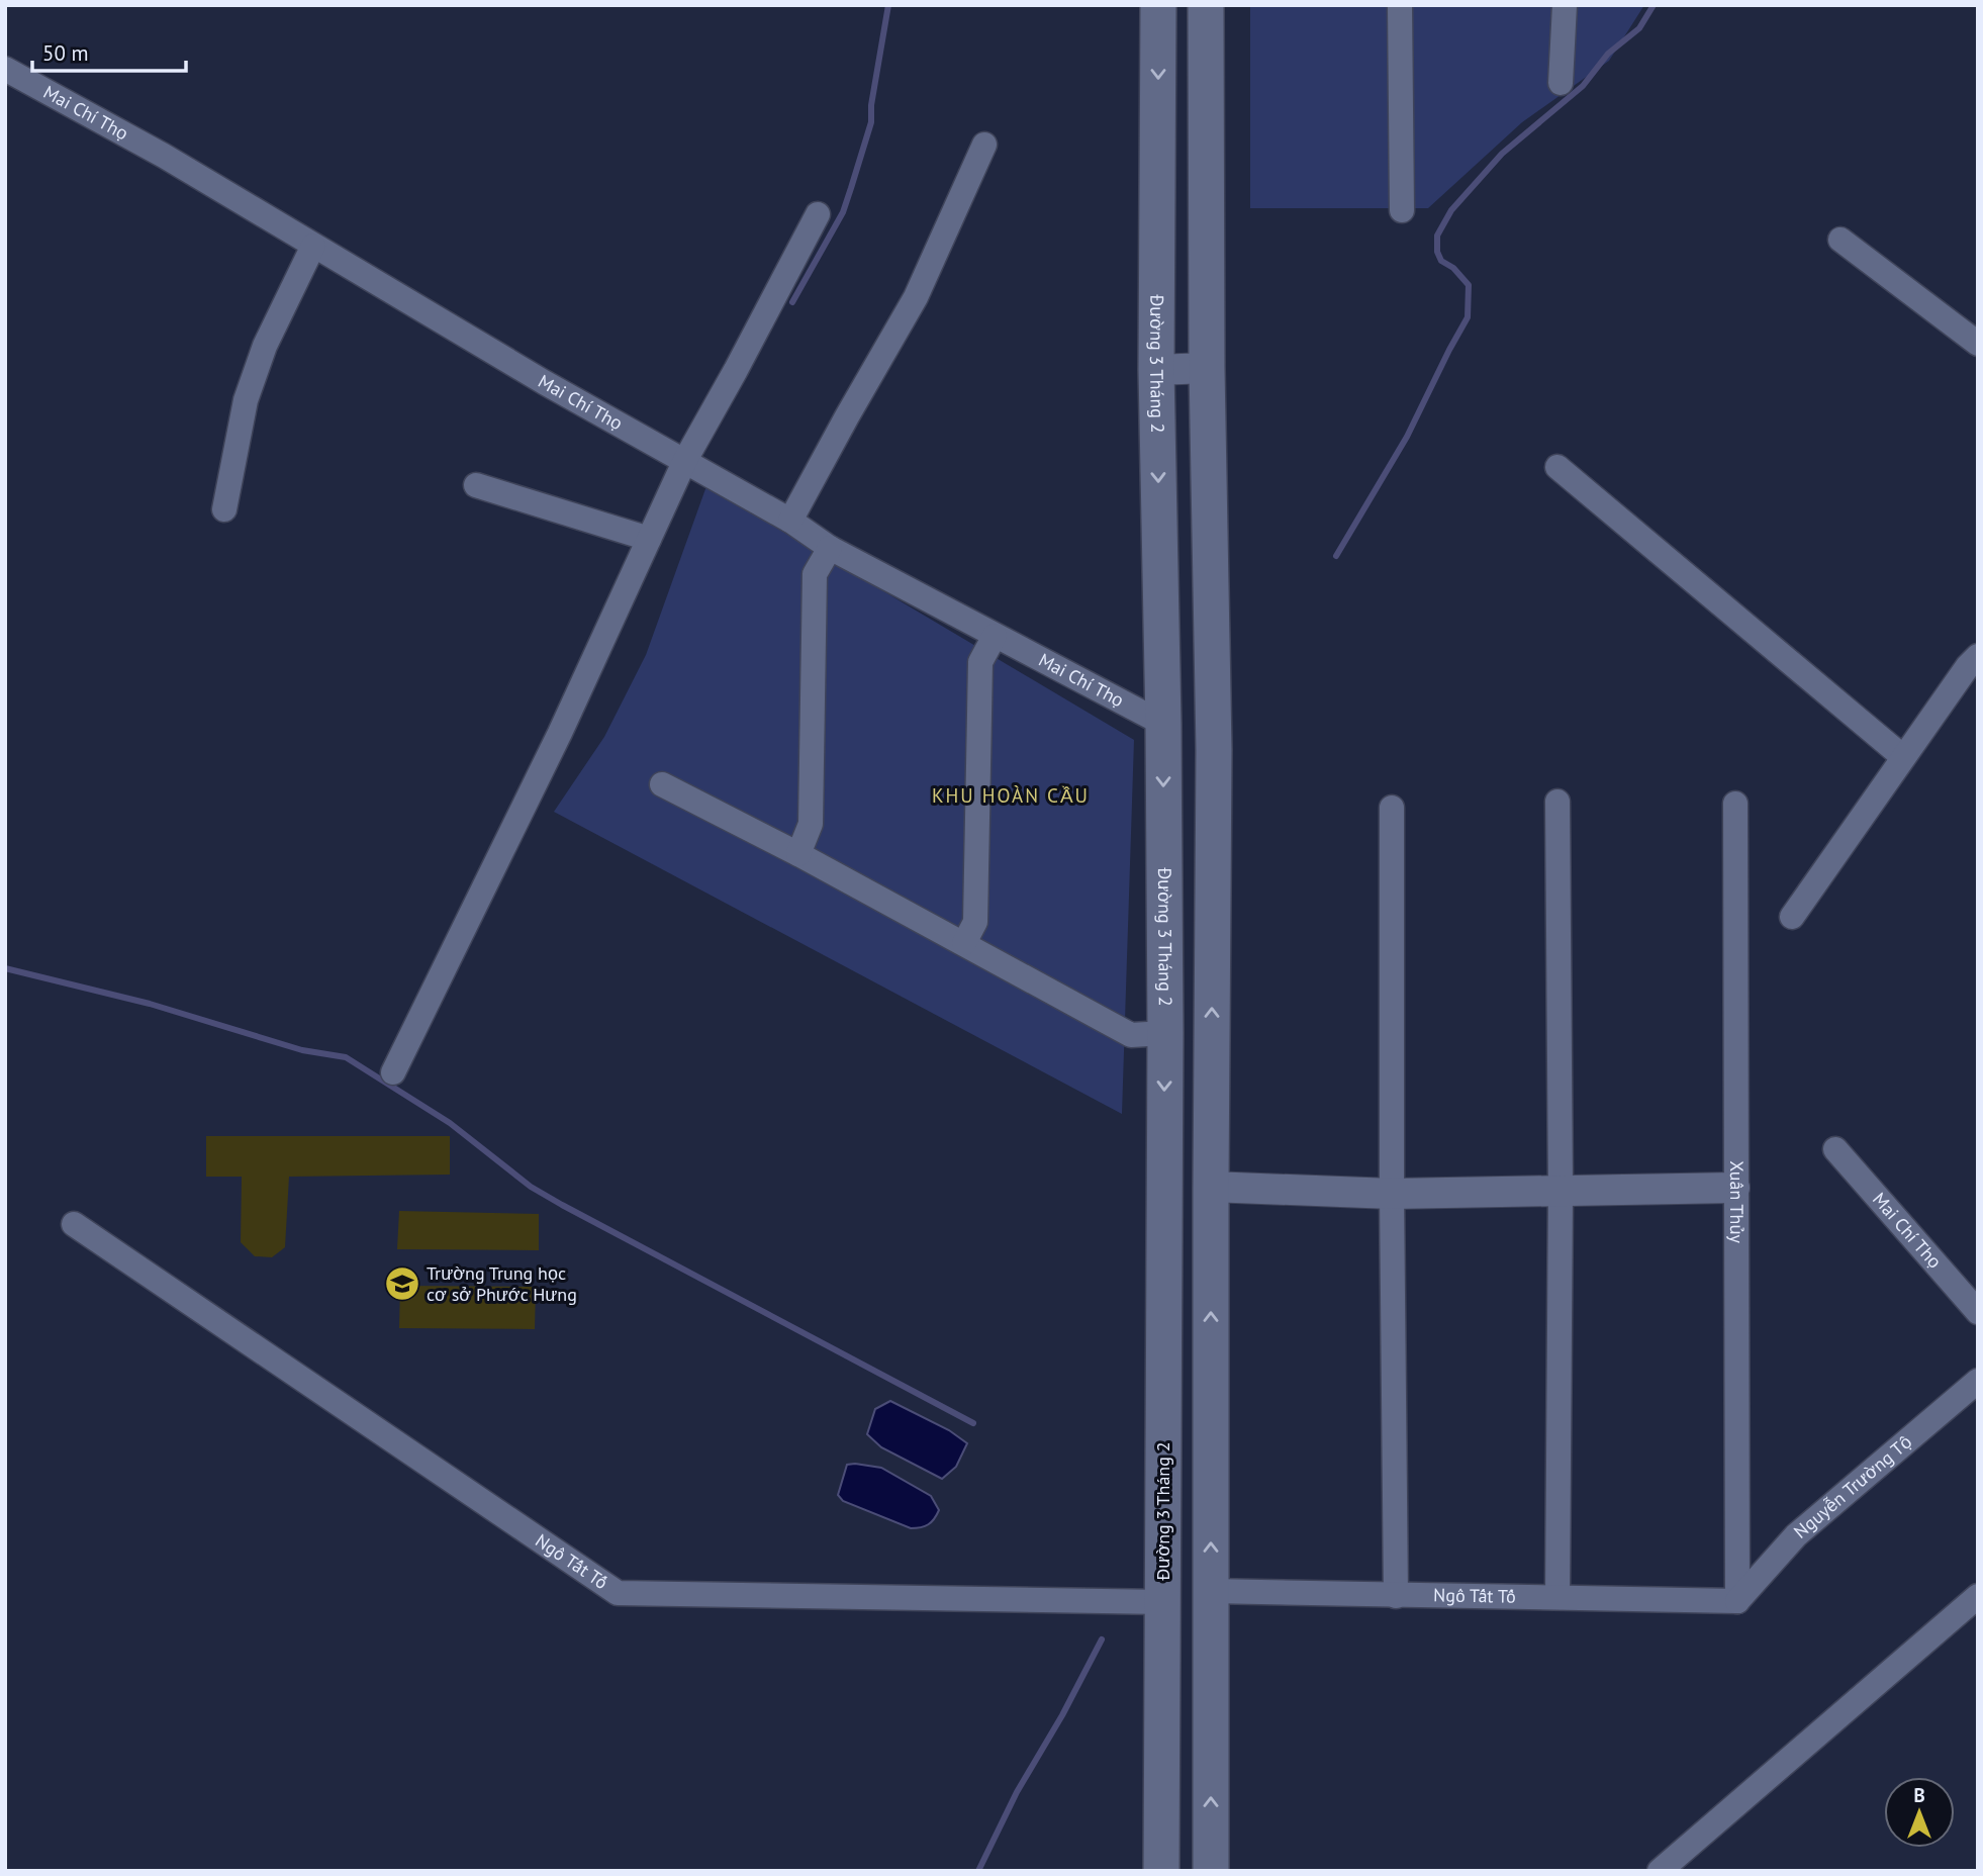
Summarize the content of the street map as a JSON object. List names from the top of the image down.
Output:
{
  "streets": {
    "main road": ["Đường 3 Tháng 2"],
    "street": [
      "Mai Chí Thọ",
      "Xuân Thủy",
      "Nguyễn Trường Tộ",
      "Ngô Tất Tố"
    ]
  },
  "crossings": [
    ["Mai Chí Thọ", "Đường 3 Tháng 2"],
    ["Đường 3 Tháng 2", "Ngô Tất Tố"],
    ["Xuân Thủy", "Nguyễn Trường Tộ"],
    ["Xuân Thủy", "Ngô Tất Tố"],
    ["Nguyễn Trường Tộ", "Ngô Tất Tố"]
  ],
  "districts": ["KHU HOÀN CẦU"],
  "places": {
    "school or university": ["Trường Trung học cơ sở Phước Hưng"]
  },
  "scale_bar": "50 m",
  "north": "top"
}
